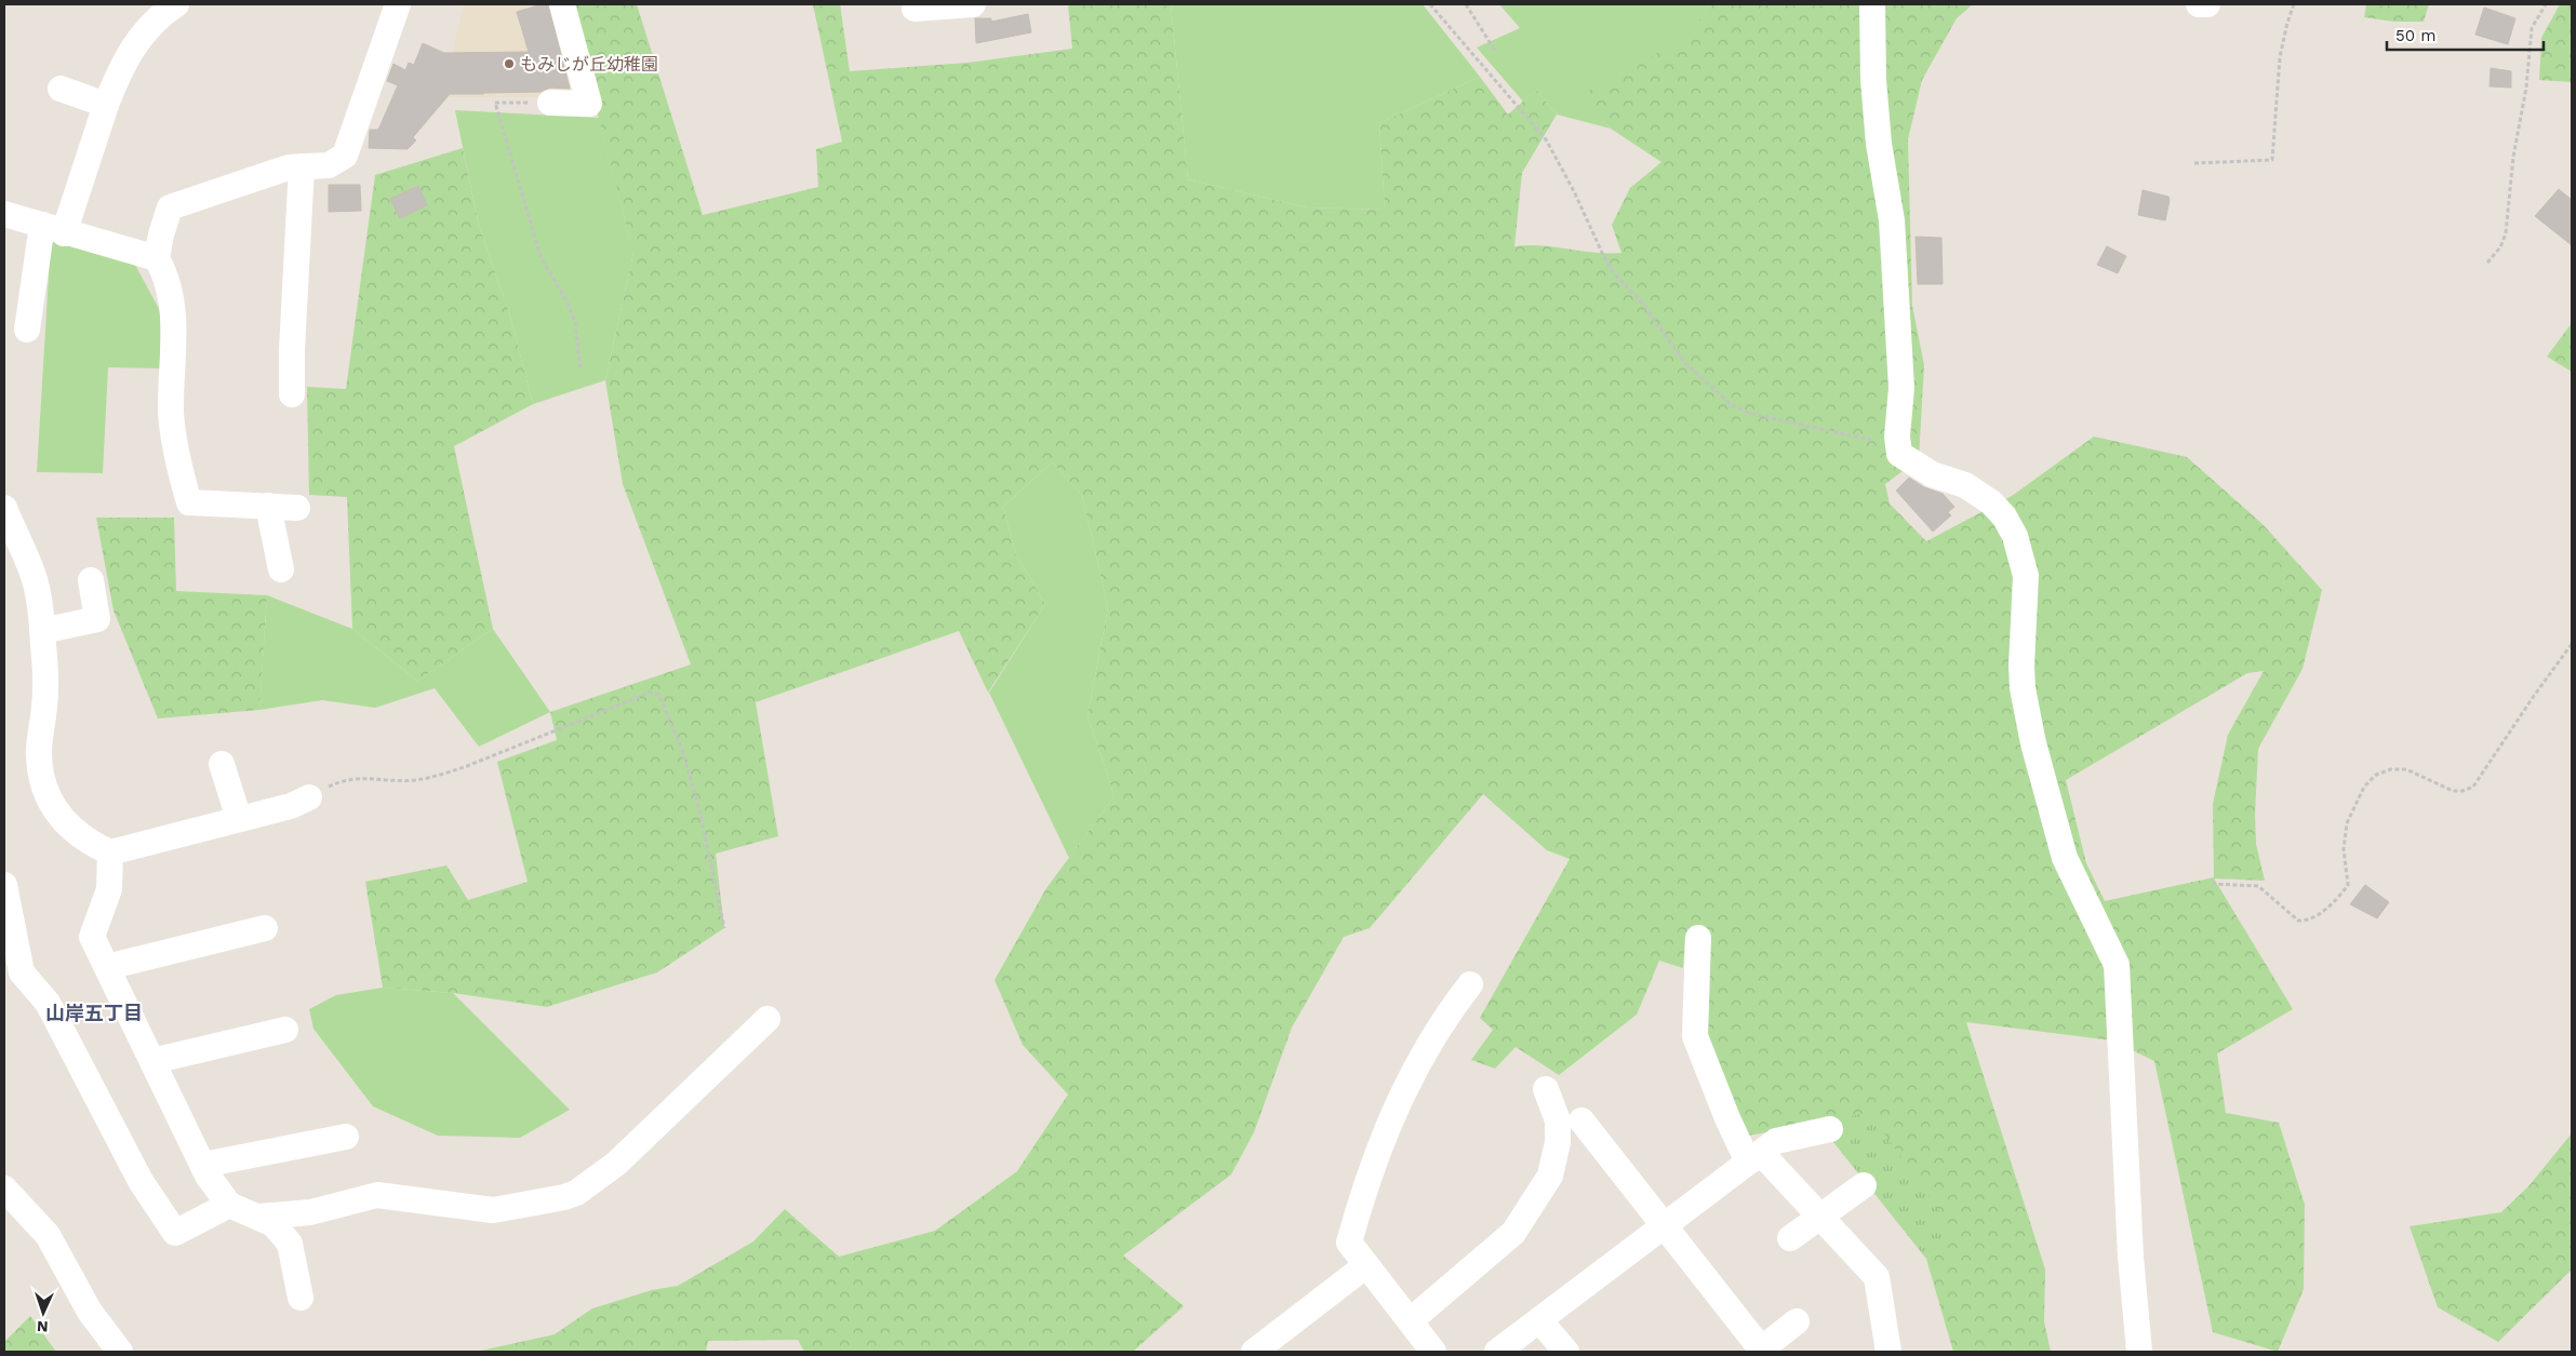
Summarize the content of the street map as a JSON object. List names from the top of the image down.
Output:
{
  "districts": ["山岸五丁目"],
  "places": ["もみじが丘幼稚園"],
  "scale_bar": "50 m",
  "north": "bottom"
}
